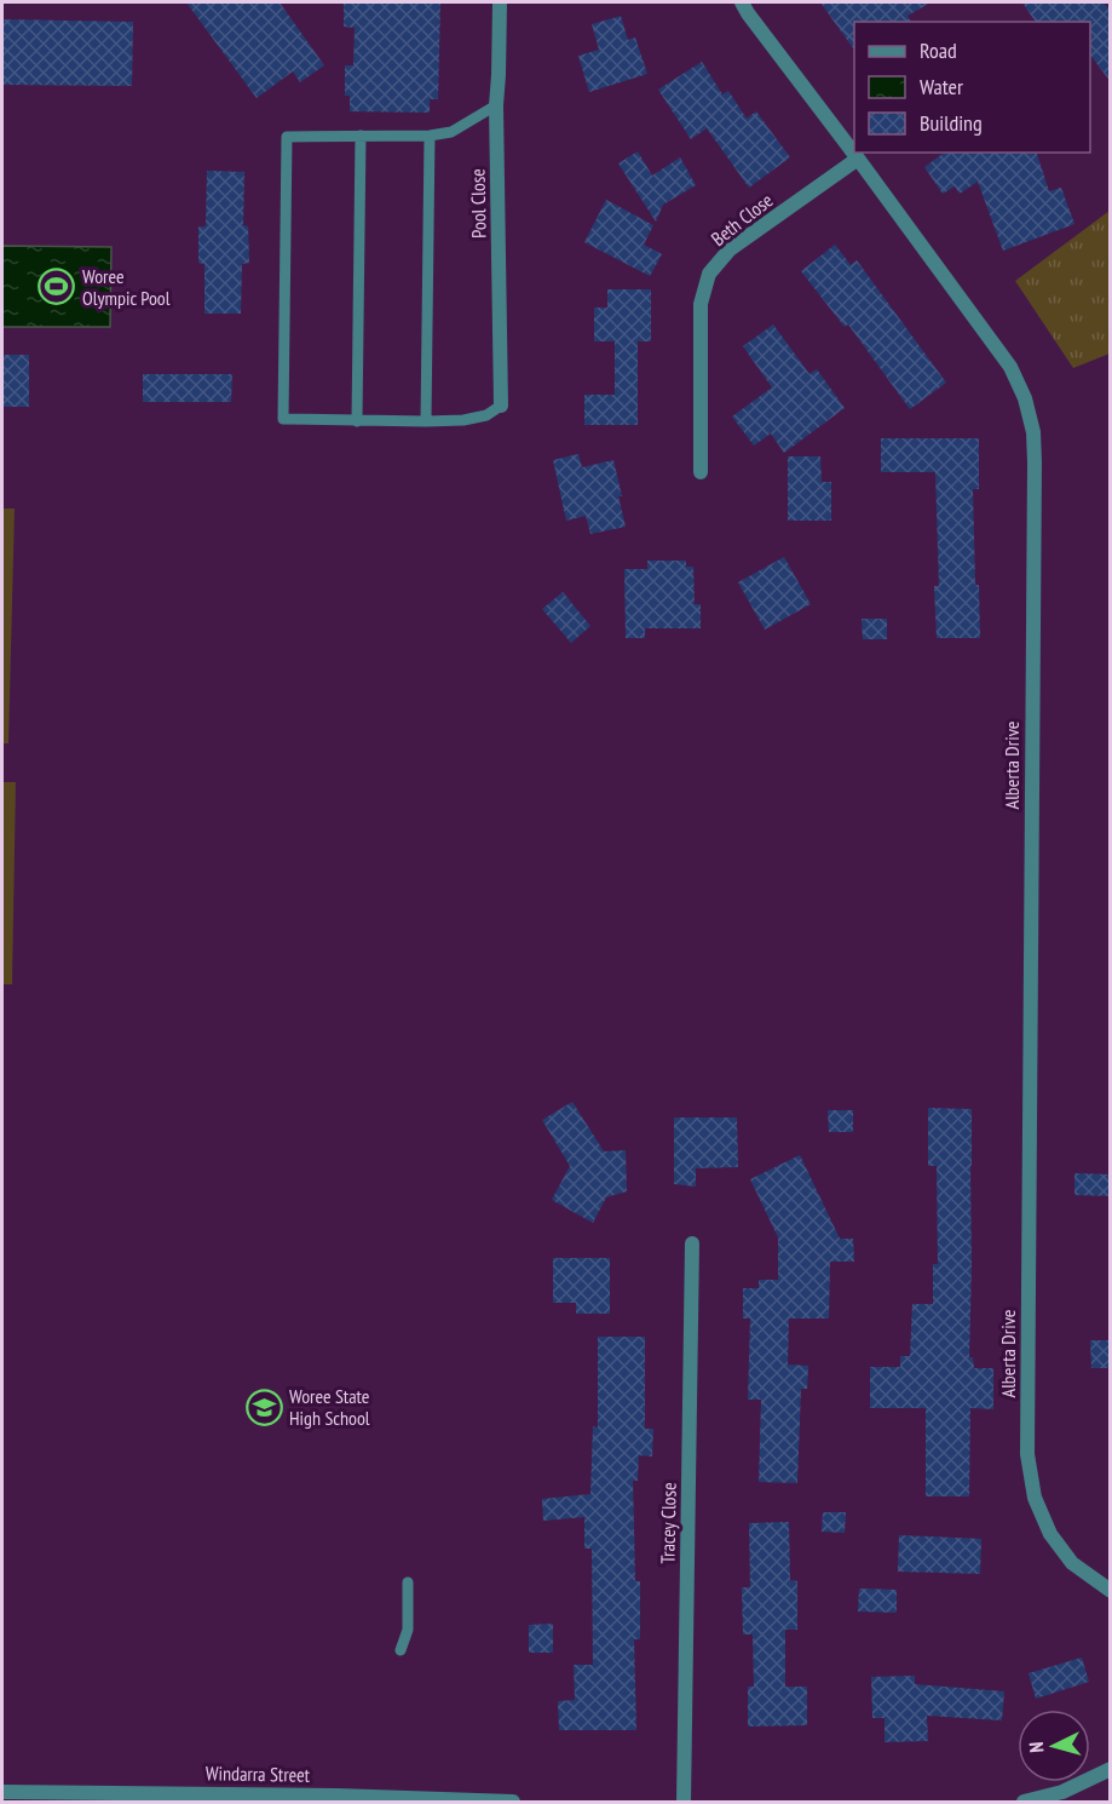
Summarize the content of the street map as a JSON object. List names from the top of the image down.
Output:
{
  "streets": {
    "street": [
      "Pool Close",
      "Beth Close",
      "Alberta Drive",
      "Tracey Close",
      "Windarra Street"
    ]
  },
  "crossings": [
    ["Beth Close", "Alberta Drive"]
  ],
  "places": {
    "sports": ["Woree Olympic Pool"],
    "school or university": ["Woree State High School"]
  },
  "legend": ["Road", "Water", "Building"],
  "north": "left"
}
